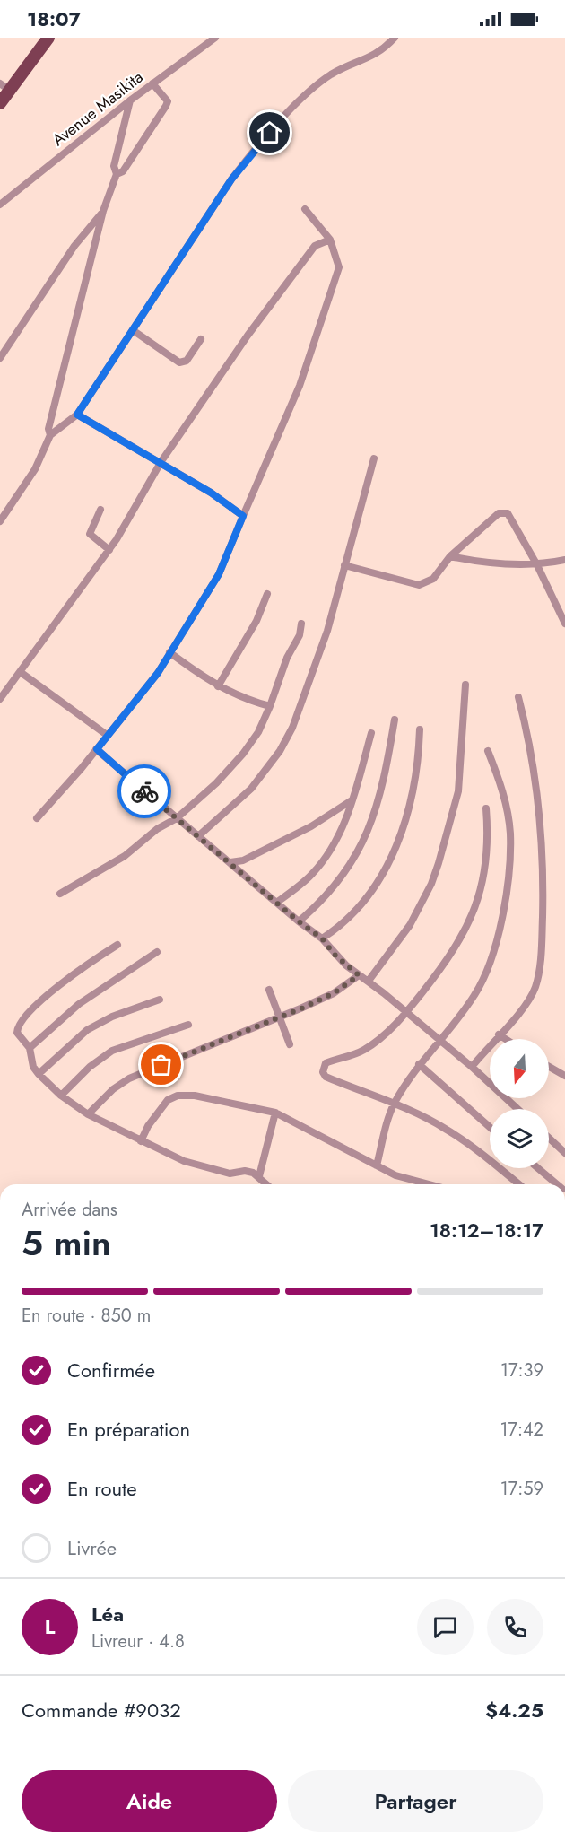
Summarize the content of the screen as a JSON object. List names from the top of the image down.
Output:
{
  "streets": {
    "street": ["Avenue Masikita"]
  },
  "north": "bottom",
  "page": {
    "status": "18:07",
    "heading": ["5 min", "Arrivée dans", "18:12–18:17"],
    "panel": [
      "Léa",
      "Livreur · 4.8",
      "Commande #9032",
      "$4.25"
    ],
    "bar": "En route · 850 m",
    "list": [
      ["Confirmée", "17:39"],
      ["En préparation", "17:42"],
      ["En route", "17:59"],
      "Livrée"
    ],
    "round": "L",
    "buttons": ["Aide", "Partager"]
  }
}
